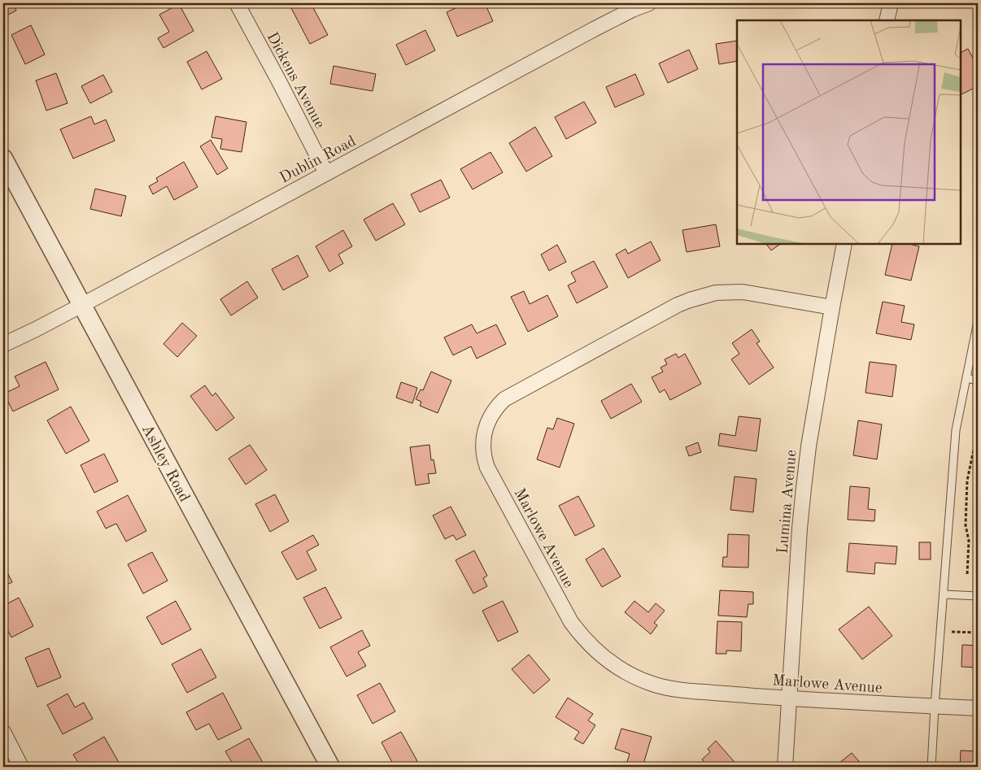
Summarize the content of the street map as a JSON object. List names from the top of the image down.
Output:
{
  "streets": {
    "street": [
      "Dickens Avenue",
      "Dublin Road",
      "Ashley Road",
      "Lumina Avenue",
      "Marlowe Avenue"
    ]
  },
  "crossings": [
    ["Dickens Avenue", "Dublin Road"],
    ["Dublin Road", "Ashley Road"],
    ["Lumina Avenue", "Marlowe Avenue"]
  ]
}
